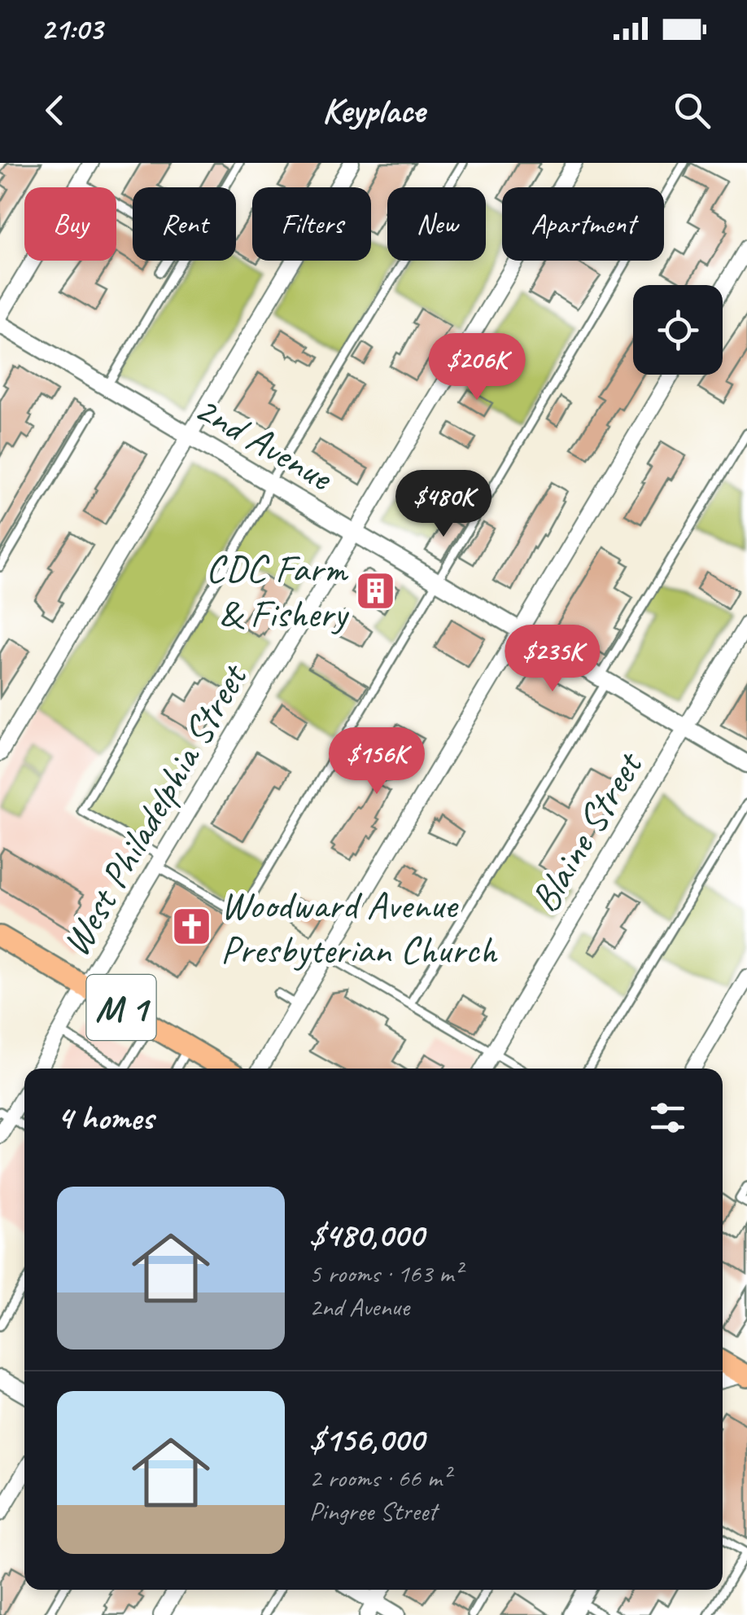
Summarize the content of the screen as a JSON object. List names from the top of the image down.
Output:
{
  "streets": {
    "main road": ["M 1"],
    "street": ["2nd Avenue", "West Philadelphia Street", "Blaine Street"]
  },
  "crossings": [
    ["2nd Avenue", "West Philadelphia Street"],
    ["2nd Avenue", "Blaine Street"],
    ["West Philadelphia Street", "M 1"]
  ],
  "places": {
    "building": ["CDC Farm & Fishery"],
    "church": ["Woodward Avenue Presbyterian Church"]
  },
  "page": {
    "status": "21:03",
    "header": "Keyplace",
    "chip": [
      "Buy",
      "Rent",
      "Filters",
      "New",
      "Apartment"
    ],
    "price": [
      "$206K",
      "$480K",
      "$235K",
      "$156K"
    ],
    "heading": "4 homes",
    "list": [
      {
        "name": "$480,000",
        "note": "5 rooms · 163 m² · 2nd Avenue"
      },
      {
        "name": "$156,000",
        "note": "2 rooms · 66 m² · Pingree Street"
      }
    ]
  }
}
